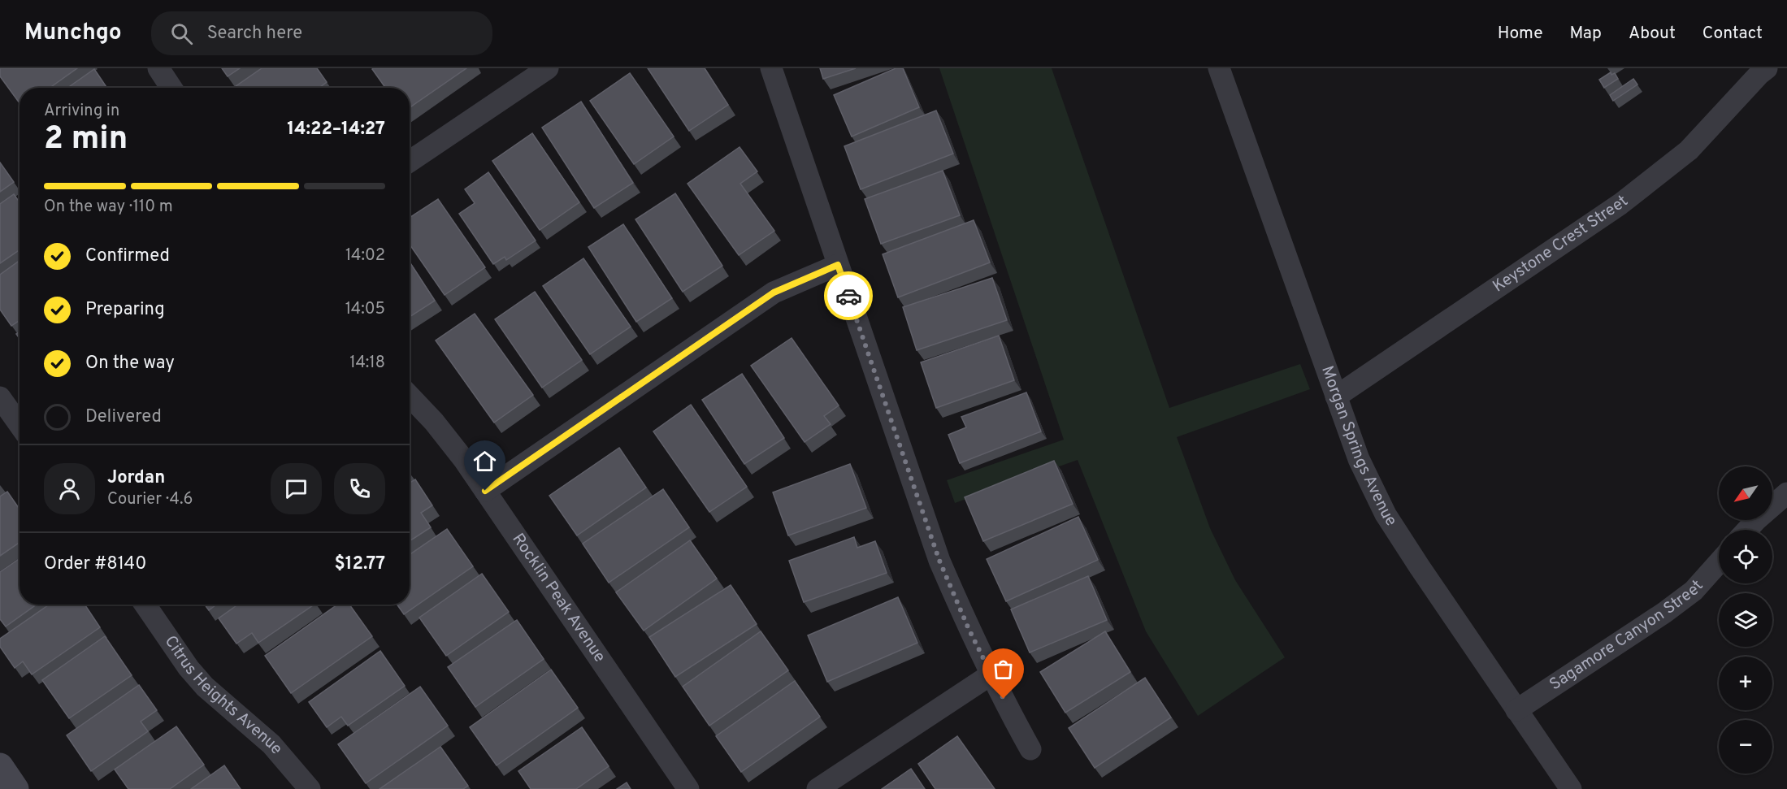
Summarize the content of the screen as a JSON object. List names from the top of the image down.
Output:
{
  "streets": {
    "street": [
      "Keystone Crest Street",
      "Morgan Springs Avenue",
      "Rocklin Peak Avenue",
      "Sagamore Canyon Street",
      "Citrus Heights Avenue"
    ]
  },
  "crossings": [
    ["Keystone Crest Street", "Morgan Springs Avenue"],
    ["Morgan Springs Avenue", "Sagamore Canyon Street"]
  ],
  "north": "bottom left",
  "page": {
    "header": "Munchgo",
    "search": "Search here",
    "nav": [
      "Home",
      "Map",
      "About",
      "Contact"
    ],
    "heading": ["2 min", "Arriving in", "14:22–14:27"],
    "panel": [
      "Jordan",
      "Courier · 4.6",
      "Order #8140",
      "$12.77"
    ],
    "bar": "On the way · 110 m",
    "list": [
      ["Confirmed", "14:02"],
      ["Preparing", "14:05"],
      ["On the way", "14:18"],
      "Delivered"
    ],
    "map_buttons": ["+", "−"]
  }
}
